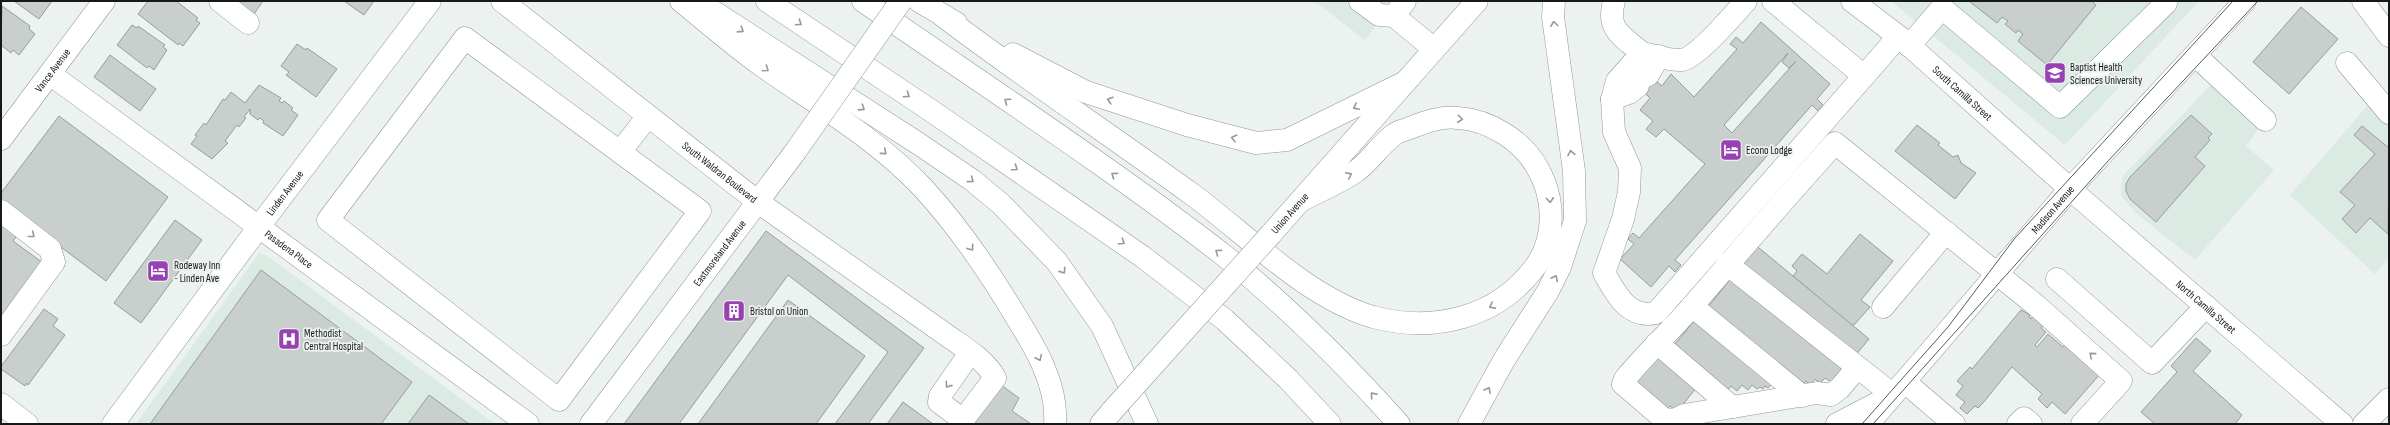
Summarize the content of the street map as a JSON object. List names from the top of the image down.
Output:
{
  "streets": {
    "main road": [
      "Vance Avenue",
      "South Camilla Street",
      "South Waldran Boulevard",
      "Linden Avenue",
      "Madison Avenue",
      "Union Avenue",
      "Pasadena Place",
      "Eastmoreland Avenue",
      "North Camilla Street"
    ]
  },
  "crossings": [
    ["Vance Avenue", "Pasadena Place"],
    ["South Camilla Street", "Madison Avenue"],
    ["South Camilla Street", "North Camilla Street"],
    ["South Waldran Boulevard", "Eastmoreland Avenue"],
    ["Linden Avenue", "Pasadena Place"],
    ["Madison Avenue", "North Camilla Street"]
  ],
  "places": {
    "school or university": ["Baptist Health Sciences University"],
    "hotel": ["Econo Lodge", "Rodeway Inn - Linden Ave"],
    "building": ["Bristol on Union"],
    "hospital": ["Methodist Central Hospital"]
  }
}
